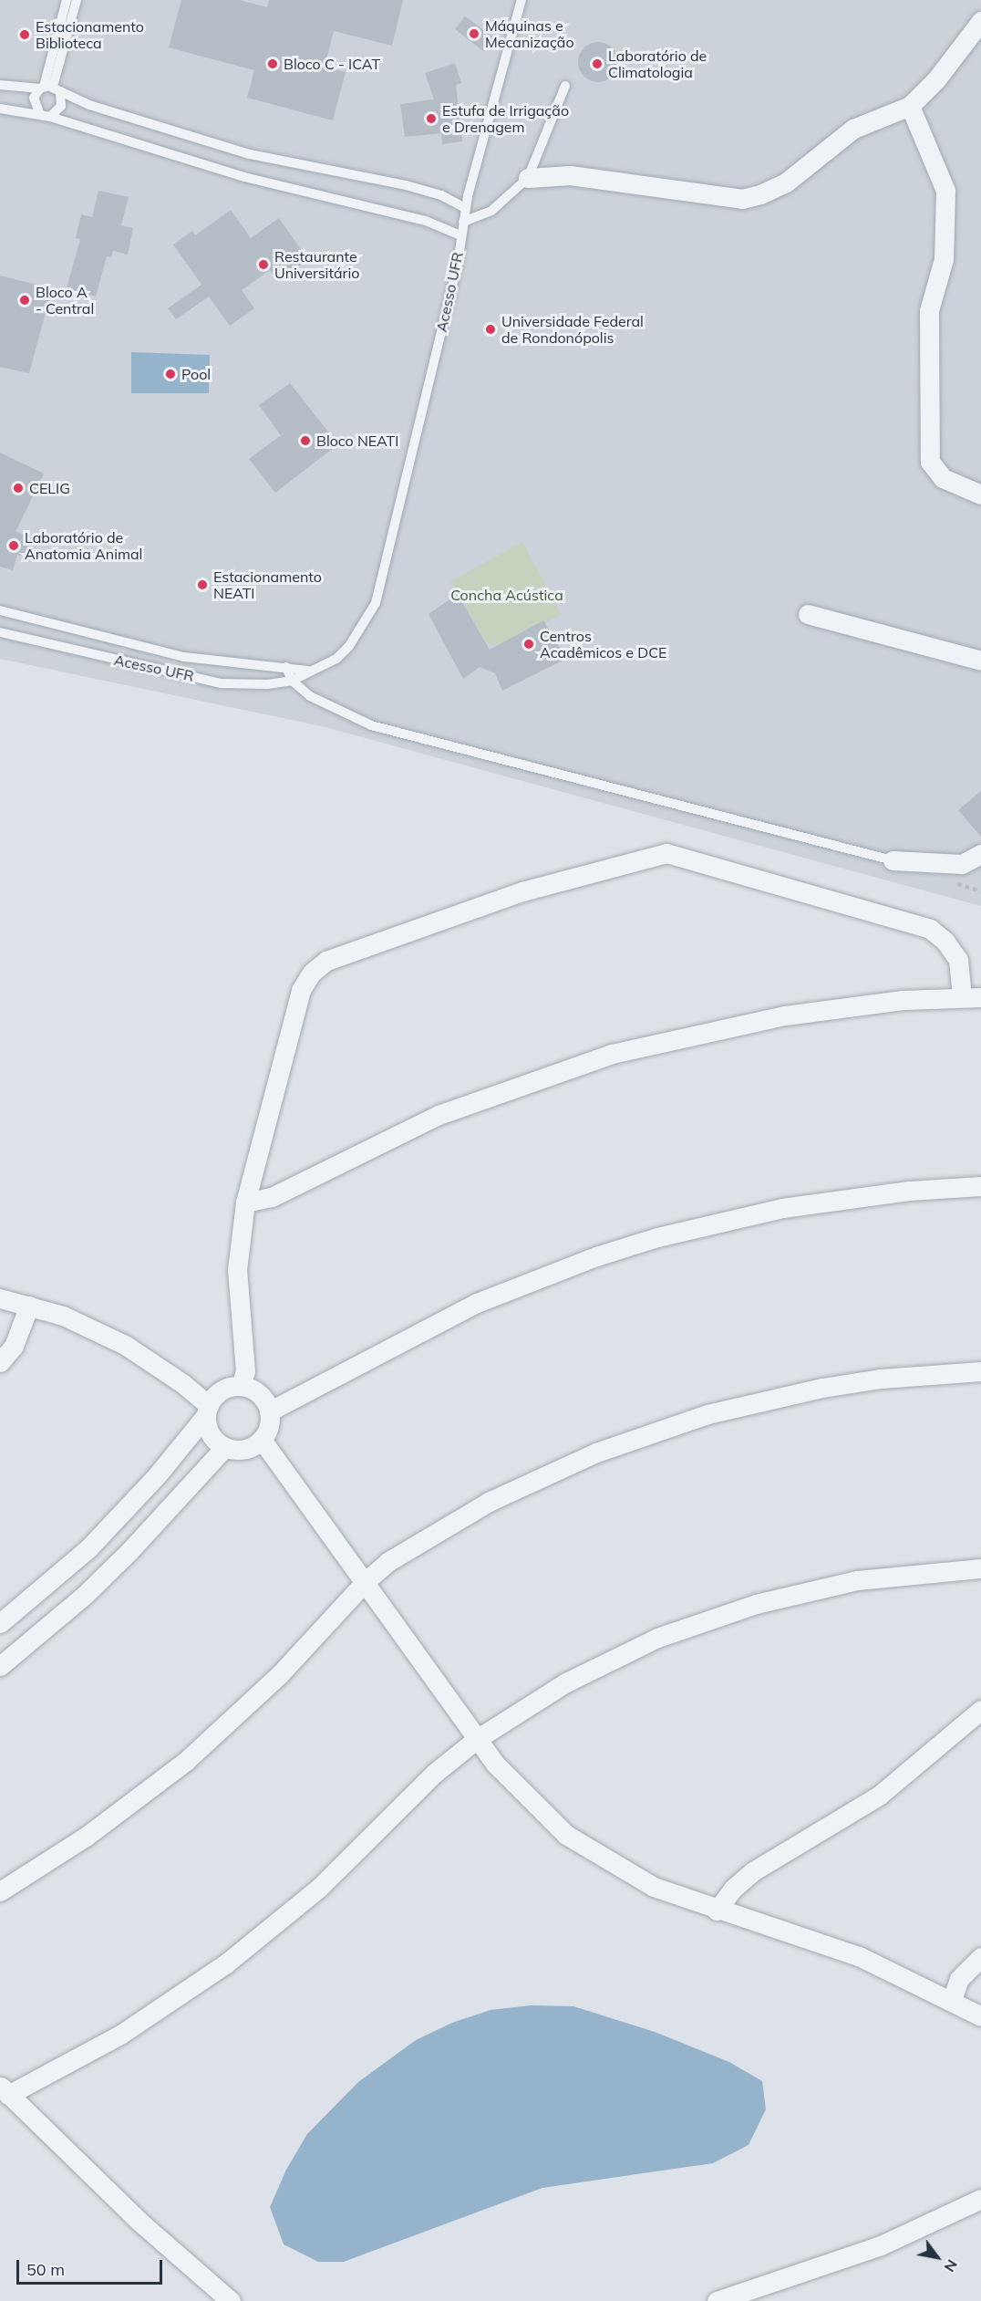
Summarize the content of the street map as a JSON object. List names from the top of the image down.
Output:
{
  "streets": {
    "lane": ["Acesso UFR"]
  },
  "parks": ["Concha Acústica"],
  "places": [
    "Máquinas e Mecanização",
    "Estacionamento Biblioteca",
    "Bloco C - ICAT",
    "Laboratório de Climatologia",
    "Estufa de Irrigação e Drenagem",
    "Restaurante Universitário",
    "Bloco A - Central",
    "Universidade Federal de Rondonópolis",
    "Pool",
    "Bloco NEATI",
    "CELIG",
    "Laboratório de Anatomia Animal",
    "Estacionamento NEATI",
    "Centros Acadêmicos e DCE"
  ],
  "scale_bar": "50 m",
  "north": "bottom right"
}
